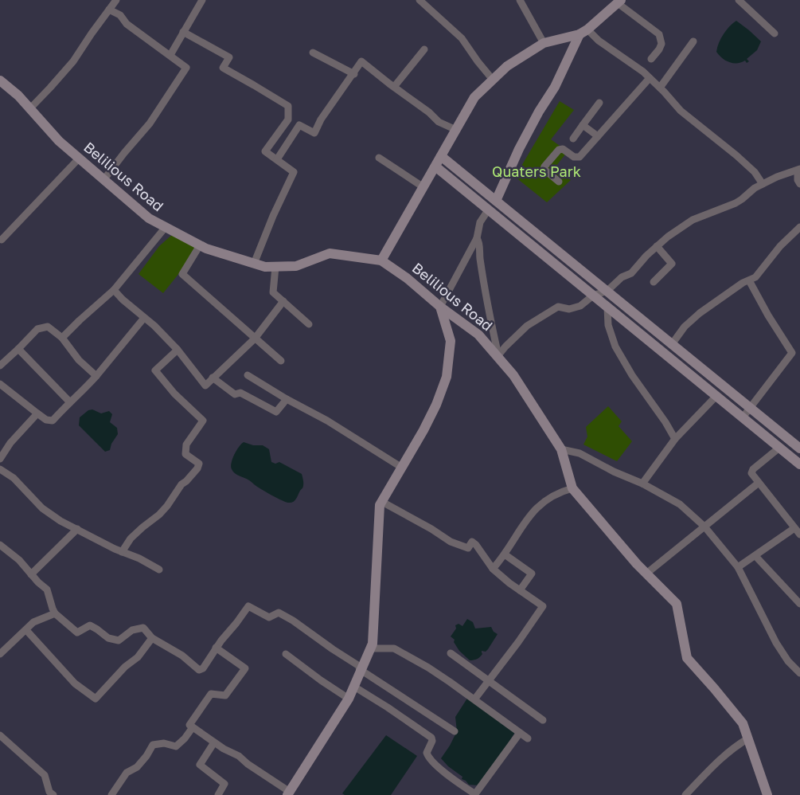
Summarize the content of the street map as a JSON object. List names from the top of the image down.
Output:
{
  "streets": {
    "main road": ["Belilious Road"]
  },
  "parks": ["Quaters Park"]
}
